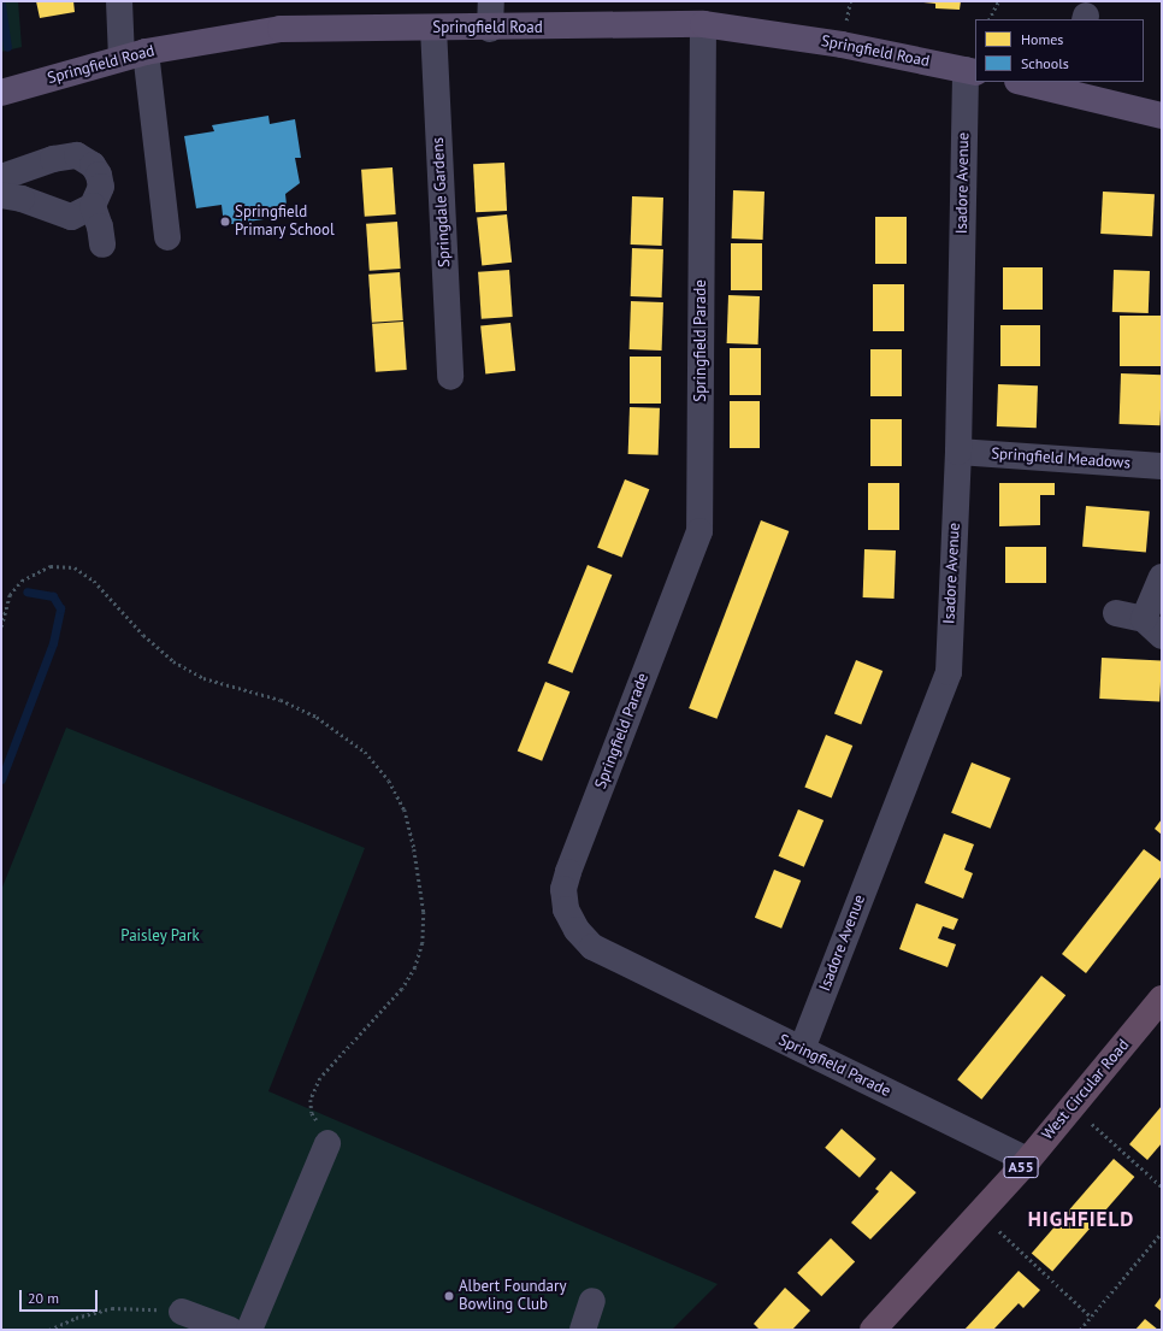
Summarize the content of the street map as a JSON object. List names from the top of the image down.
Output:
{
  "streets": {
    "highway": ["West Circular Road", "A55"],
    "main road": ["Springfield Road"],
    "street": [
      "Isadore Avenue",
      "Springdale Gardens",
      "Springfield Parade",
      "Springfield Meadows"
    ]
  },
  "crossings": [
    ["Springfield Road", "Isadore Avenue"],
    ["Springfield Road", "Springdale Gardens"],
    ["Springfield Road", "Springfield Parade"],
    ["Isadore Avenue", "Springfield Parade"],
    ["Isadore Avenue", "Springfield Meadows"],
    ["Springfield Parade", "West Circular Road"]
  ],
  "districts": ["HIGHFIELD"],
  "parks": ["Paisley Park"],
  "places": ["Springfield Primary School", "Albert Foundary Bowling Club"],
  "legend": ["Homes", "Schools"],
  "scale_bar": "20 m"
}
